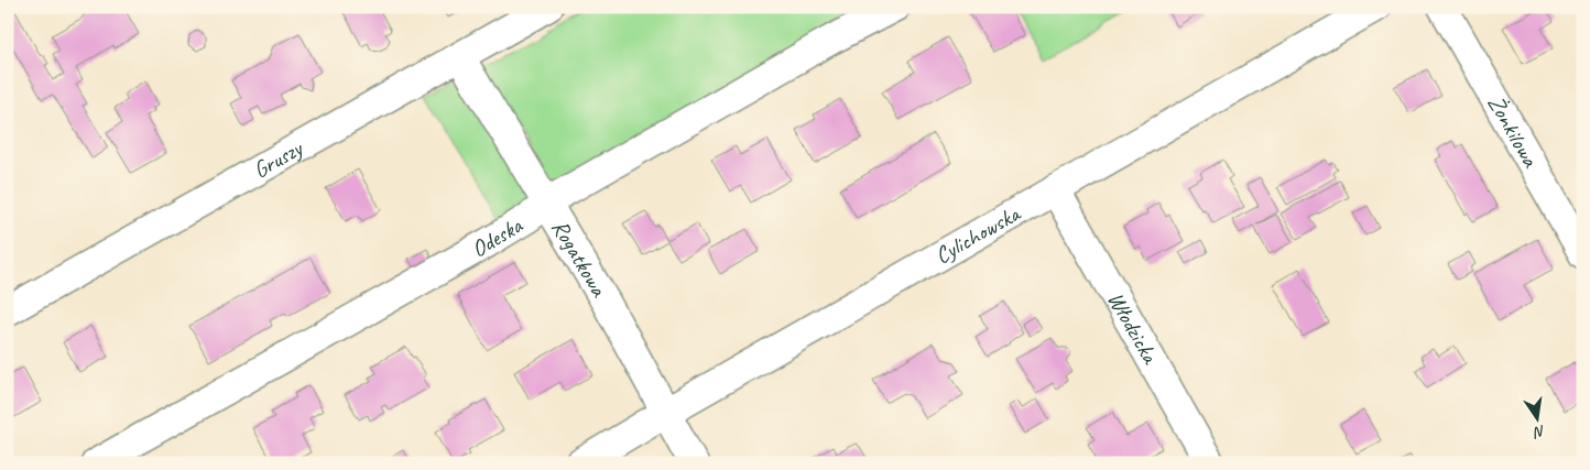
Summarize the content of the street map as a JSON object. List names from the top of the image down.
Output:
{
  "streets": {
    "street": [
      "Żonkilowa",
      "Gruszy",
      "Cylichowska",
      "Odeska",
      "Rogatkowa",
      "Włodzicka"
    ]
  },
  "crossings": [
    ["Gruszy", "Rogatkowa"],
    ["Cylichowska", "Rogatkowa"],
    ["Cylichowska", "Włodzicka"],
    ["Odeska", "Rogatkowa"]
  ],
  "north": "bottom"
}
